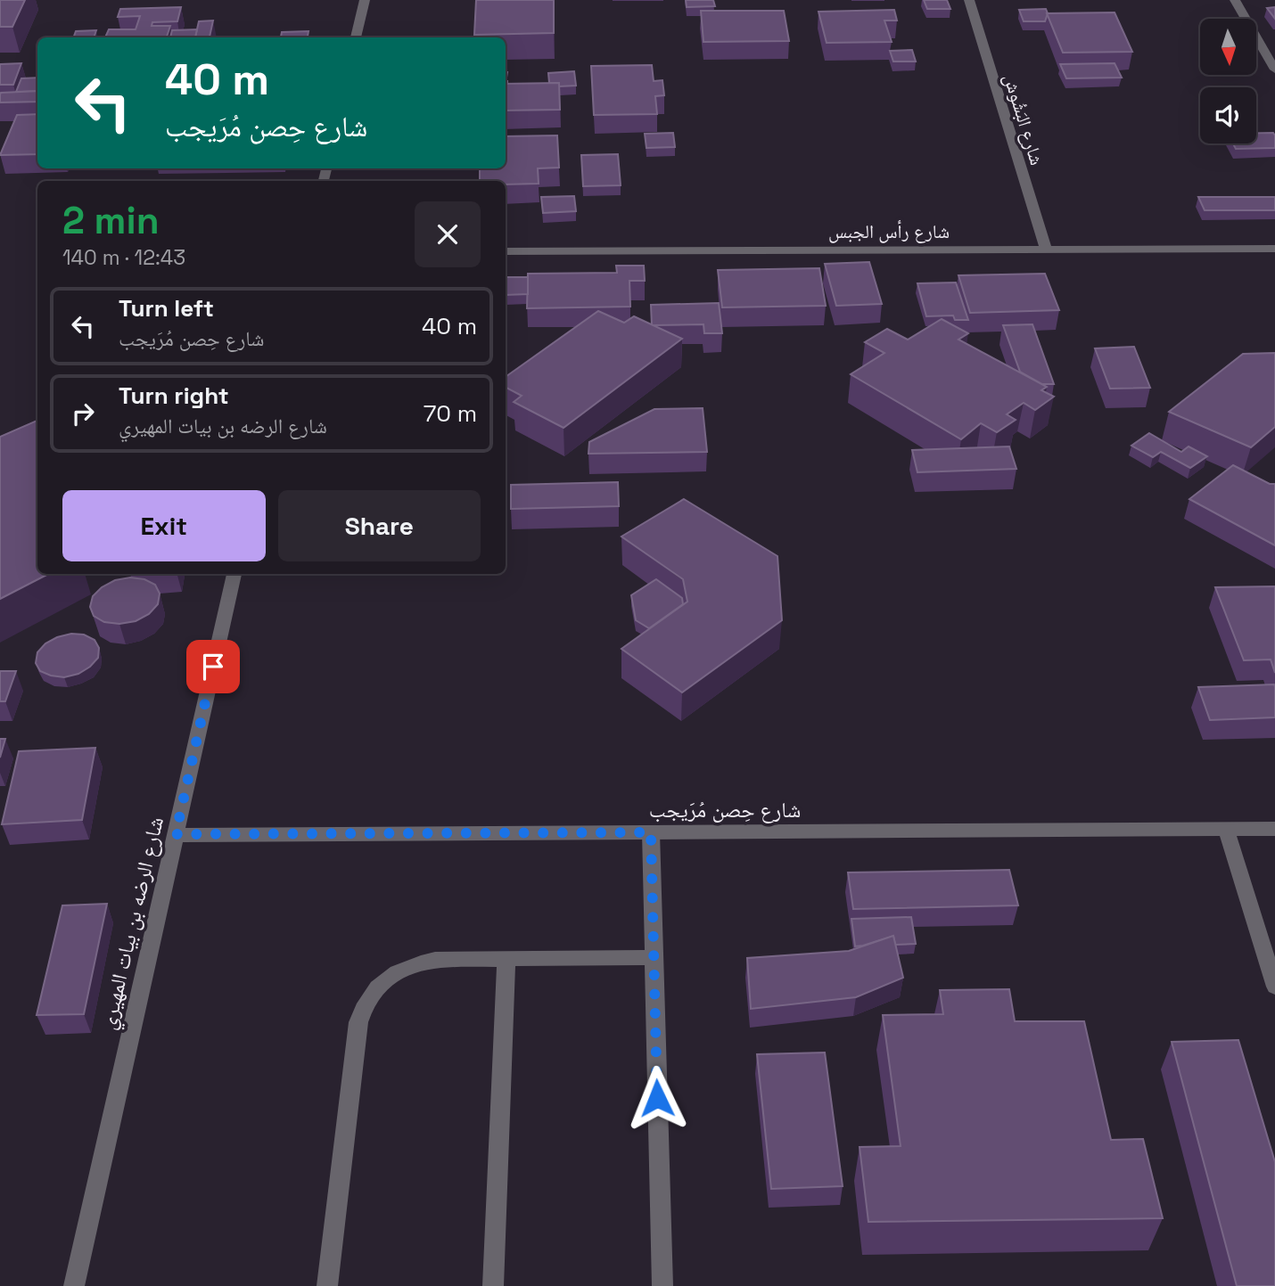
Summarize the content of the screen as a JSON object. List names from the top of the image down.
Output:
{
  "streets": {
    "street": [
      "شارع البَشُوش",
      "شارع رأس الجبس",
      "شارع حِصن مُرَيجب",
      "شارع الرضه بن بيات المهيري"
    ]
  },
  "crossings": [
    ["شارع البَشُوش", "شارع رأس الجبس"],
    ["شارع حِصن مُرَيجب", "شارع الرضه بن بيات المهيري"]
  ],
  "north": "bottom",
  "page": {
    "turn": ["40 m", "شارع حِصن مُرَيجب"],
    "heading": ["2 min", "140 m · 12:43"],
    "list": [
      {
        "name": "Turn left",
        "note": "شارع حِصن مُرَيجب",
        "value": "40 m"
      },
      {
        "name": "Turn right",
        "note": "شارع الرضه بن بيات المهيري",
        "value": "70 m"
      }
    ],
    "buttons": ["Exit", "Share"]
  }
}
